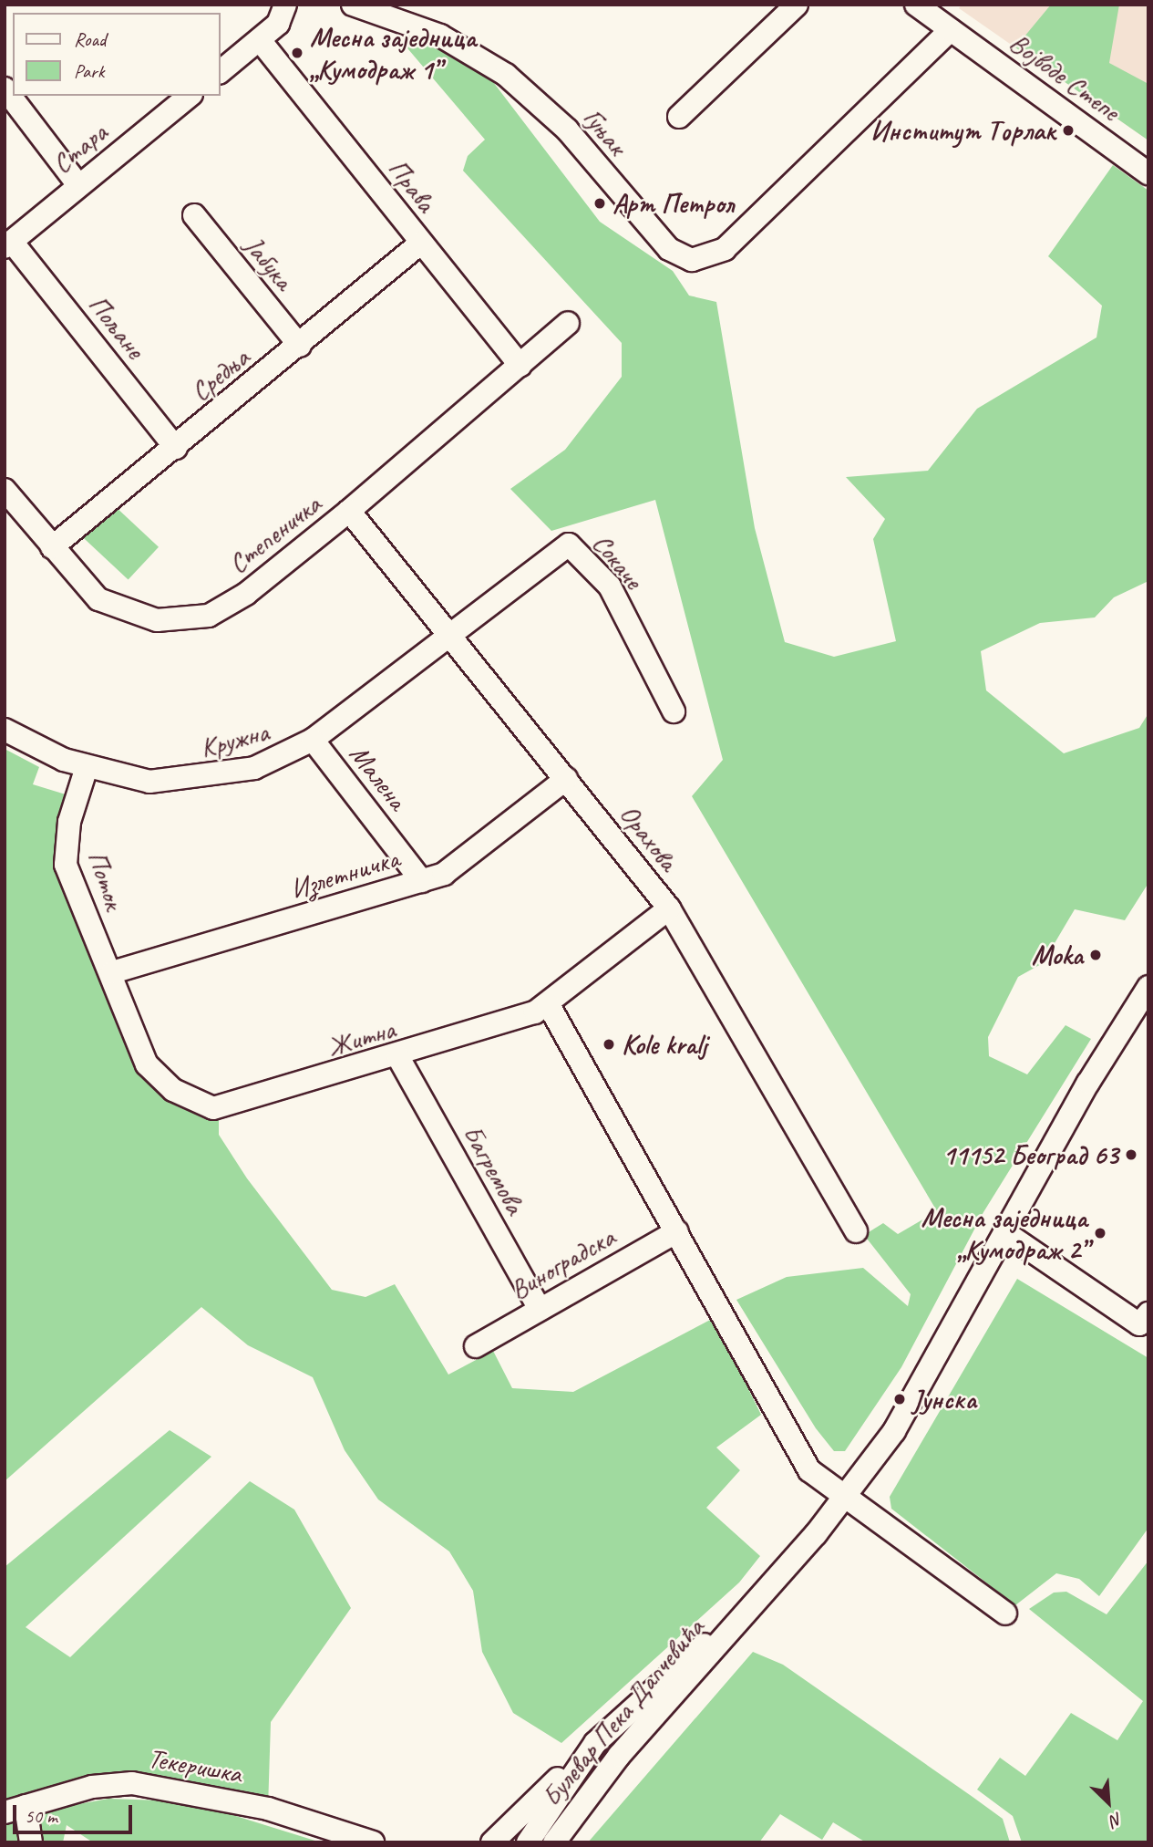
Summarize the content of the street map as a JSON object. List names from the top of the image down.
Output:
{
  "streets": {
    "street": [
      "Војводе Степе",
      "Гуњак",
      "Стара",
      "Права",
      "Јабука",
      "Пољане",
      "Средња",
      "Степеничка",
      "Сокаче",
      "Кружна",
      "Малена",
      "Орахова",
      "Излетничка",
      "Поток",
      "Житна",
      "Багремова",
      "Виноградска",
      "Булевар Пека Дапчевића",
      "Текеришка"
    ]
  },
  "crossings": [
    ["Војводе Степе", "Гуњак"],
    ["Стара", "Пољане"],
    ["Права", "Средња"],
    ["Права", "Степеничка"],
    ["Јабука", "Средња"],
    ["Пољане", "Средња"],
    ["Средња", "Степеничка"],
    ["Степеничка", "Орахова"],
    ["Сокаче", "Кружна"],
    ["Сокаче", "Орахова"],
    ["Кружна", "Малена"],
    ["Кружна", "Орахова"],
    ["Кружна", "Поток"],
    ["Малена", "Излетничка"],
    ["Орахова", "Излетничка"],
    ["Орахова", "Житна"],
    ["Излетничка", "Поток"],
    ["Излетничка", "Житна"],
    ["Поток", "Житна"],
    ["Житна", "Багремова"],
    ["Багремова", "Виноградска"]
  ],
  "places": [
    "Месна заједница „Кумодраж 1”",
    "Институт Торлак",
    "Арт Петрол",
    "Moka",
    "Kole kralj",
    "11152 Београд 63",
    "Месна заједница „Кумодраж 2”",
    "Јунска"
  ],
  "legend": ["Road", "Park"],
  "scale_bar": "50 m",
  "north": "bottom right"
}
